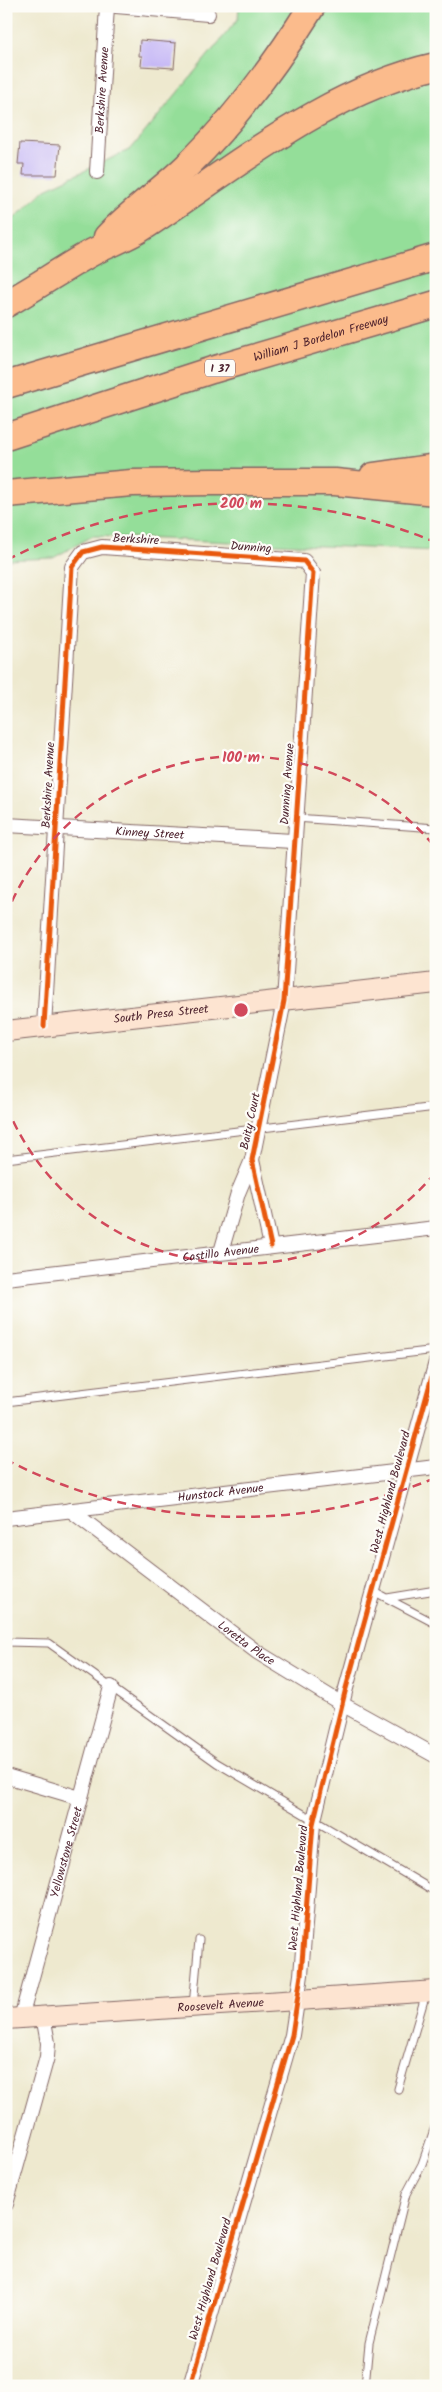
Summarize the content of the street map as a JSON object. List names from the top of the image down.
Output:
{
  "streets": {
    "highway": ["William J Bordelon Freeway", "I 37"],
    "main road": ["South Presa Street", "Roosevelt Avenue"],
    "street": [
      "Berkshire Avenue",
      "Berkshire",
      "Dunning",
      "Dunning Avenue",
      "Kinney Street",
      "Baity Court",
      "Castillo Avenue",
      "West Highland Boulevard",
      "Hunstock Avenue",
      "Loretta Place",
      "Yellowstone Street"
    ]
  },
  "crossings": [
    ["Berkshire Avenue", "Berkshire"],
    ["Berkshire Avenue", "Kinney Street"],
    ["Berkshire Avenue", "South Presa Street"],
    ["Berkshire", "Dunning"],
    ["Dunning", "Dunning Avenue"],
    ["Dunning Avenue", "Kinney Street"],
    ["Dunning Avenue", "South Presa Street"],
    ["Dunning Avenue", "Baity Court"],
    ["South Presa Street", "Baity Court"],
    ["Baity Court", "Castillo Avenue"],
    ["West Highland Boulevard", "Hunstock Avenue"],
    ["West Highland Boulevard", "Loretta Place"],
    ["West Highland Boulevard", "Roosevelt Avenue"],
    ["Hunstock Avenue", "Loretta Place"],
    ["Yellowstone Street", "Roosevelt Avenue"]
  ],
  "rings": ["200 m", "100 m"]
}
